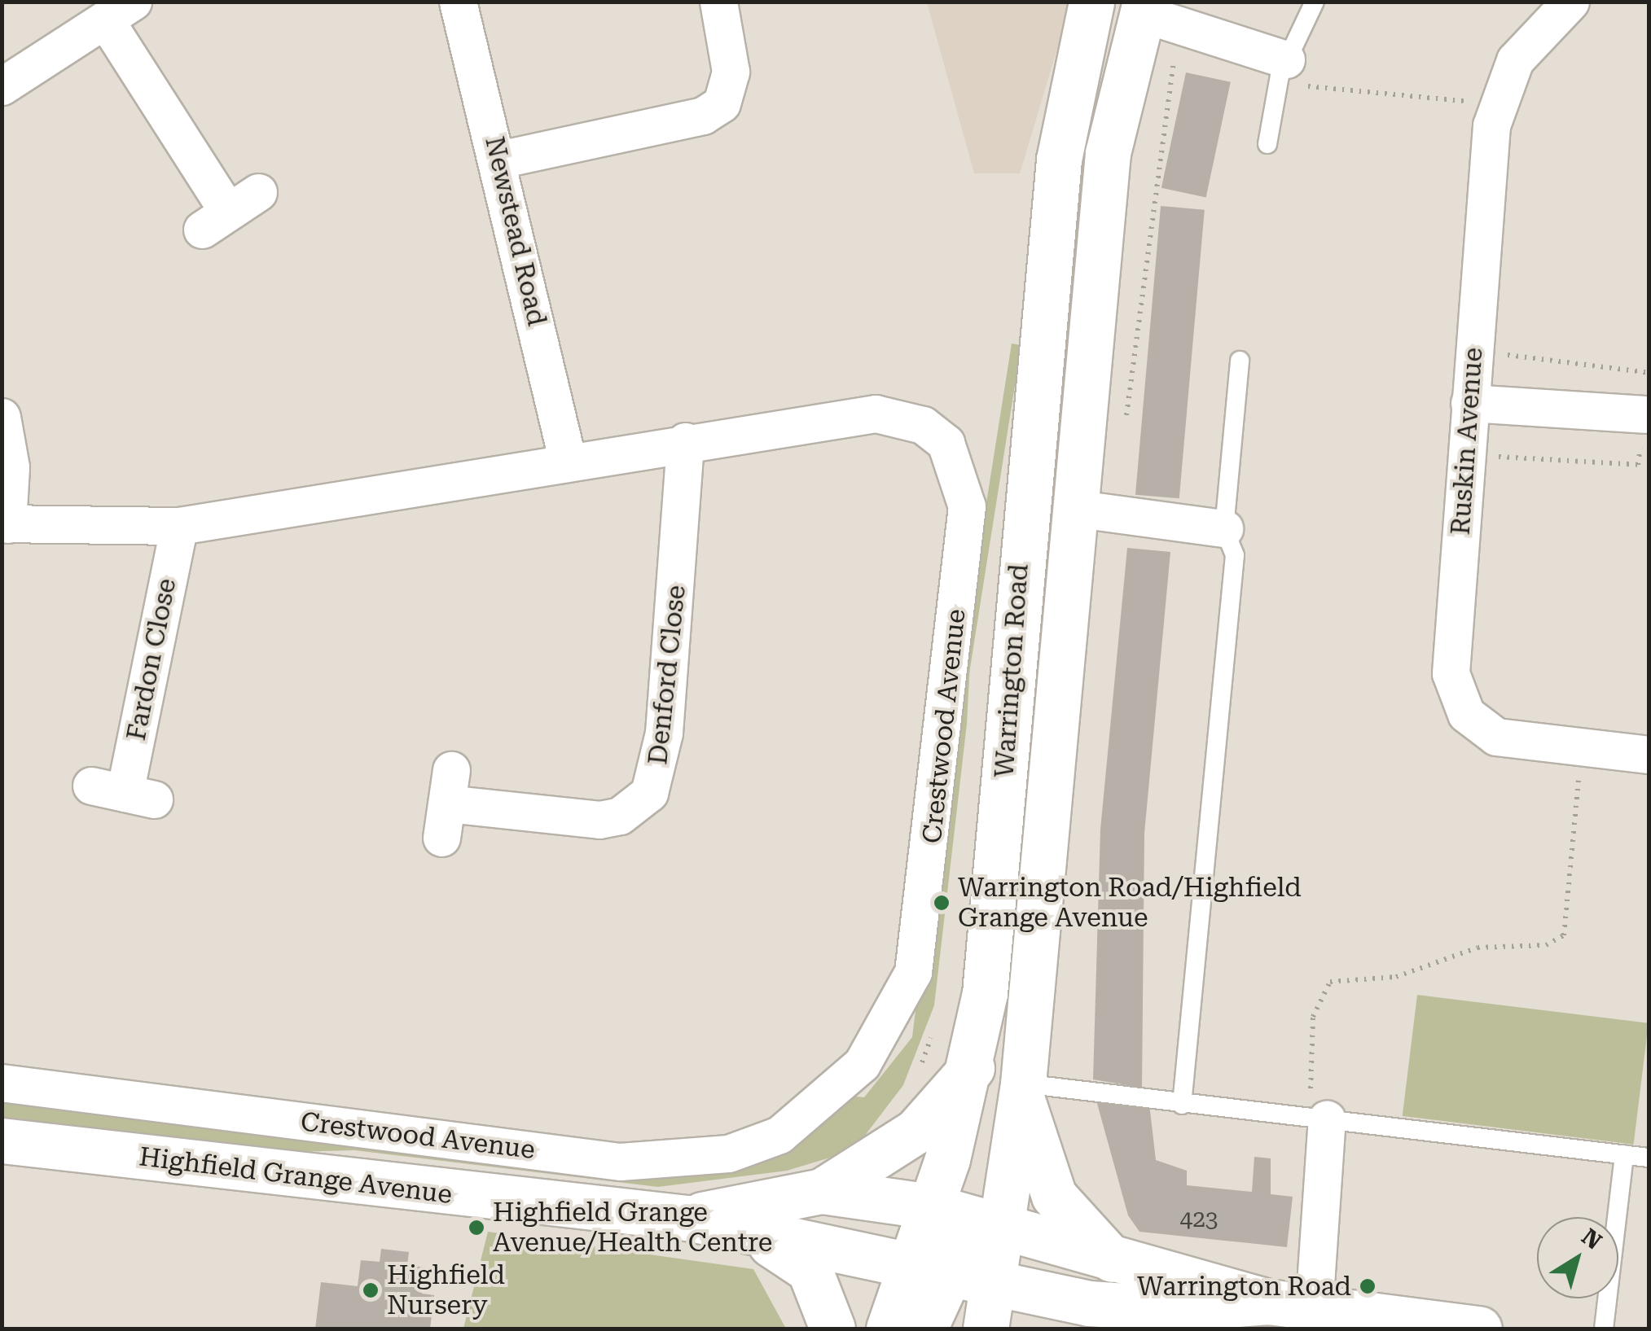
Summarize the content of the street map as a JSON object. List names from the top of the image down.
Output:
{
  "streets": {
    "main road": ["Warrington Road", "Highfield Grange Avenue"],
    "street": [
      "Newstead Road",
      "Ruskin Avenue",
      "Fardon Close",
      "Denford Close",
      "Crestwood Avenue"
    ]
  },
  "crossings": [
    ["Newstead Road", "Crestwood Avenue"],
    ["Fardon Close", "Crestwood Avenue"],
    ["Warrington Road", "Highfield Grange Avenue"],
    ["Denford Close", "Crestwood Avenue"]
  ],
  "places": [
    "Warrington Road/Highfield Grange Avenue",
    "Highfield Grange Avenue/Health Centre",
    "Warrington Road",
    "Highfield Nursery"
  ],
  "house_numbers": ["423"],
  "north": "top right"
}
